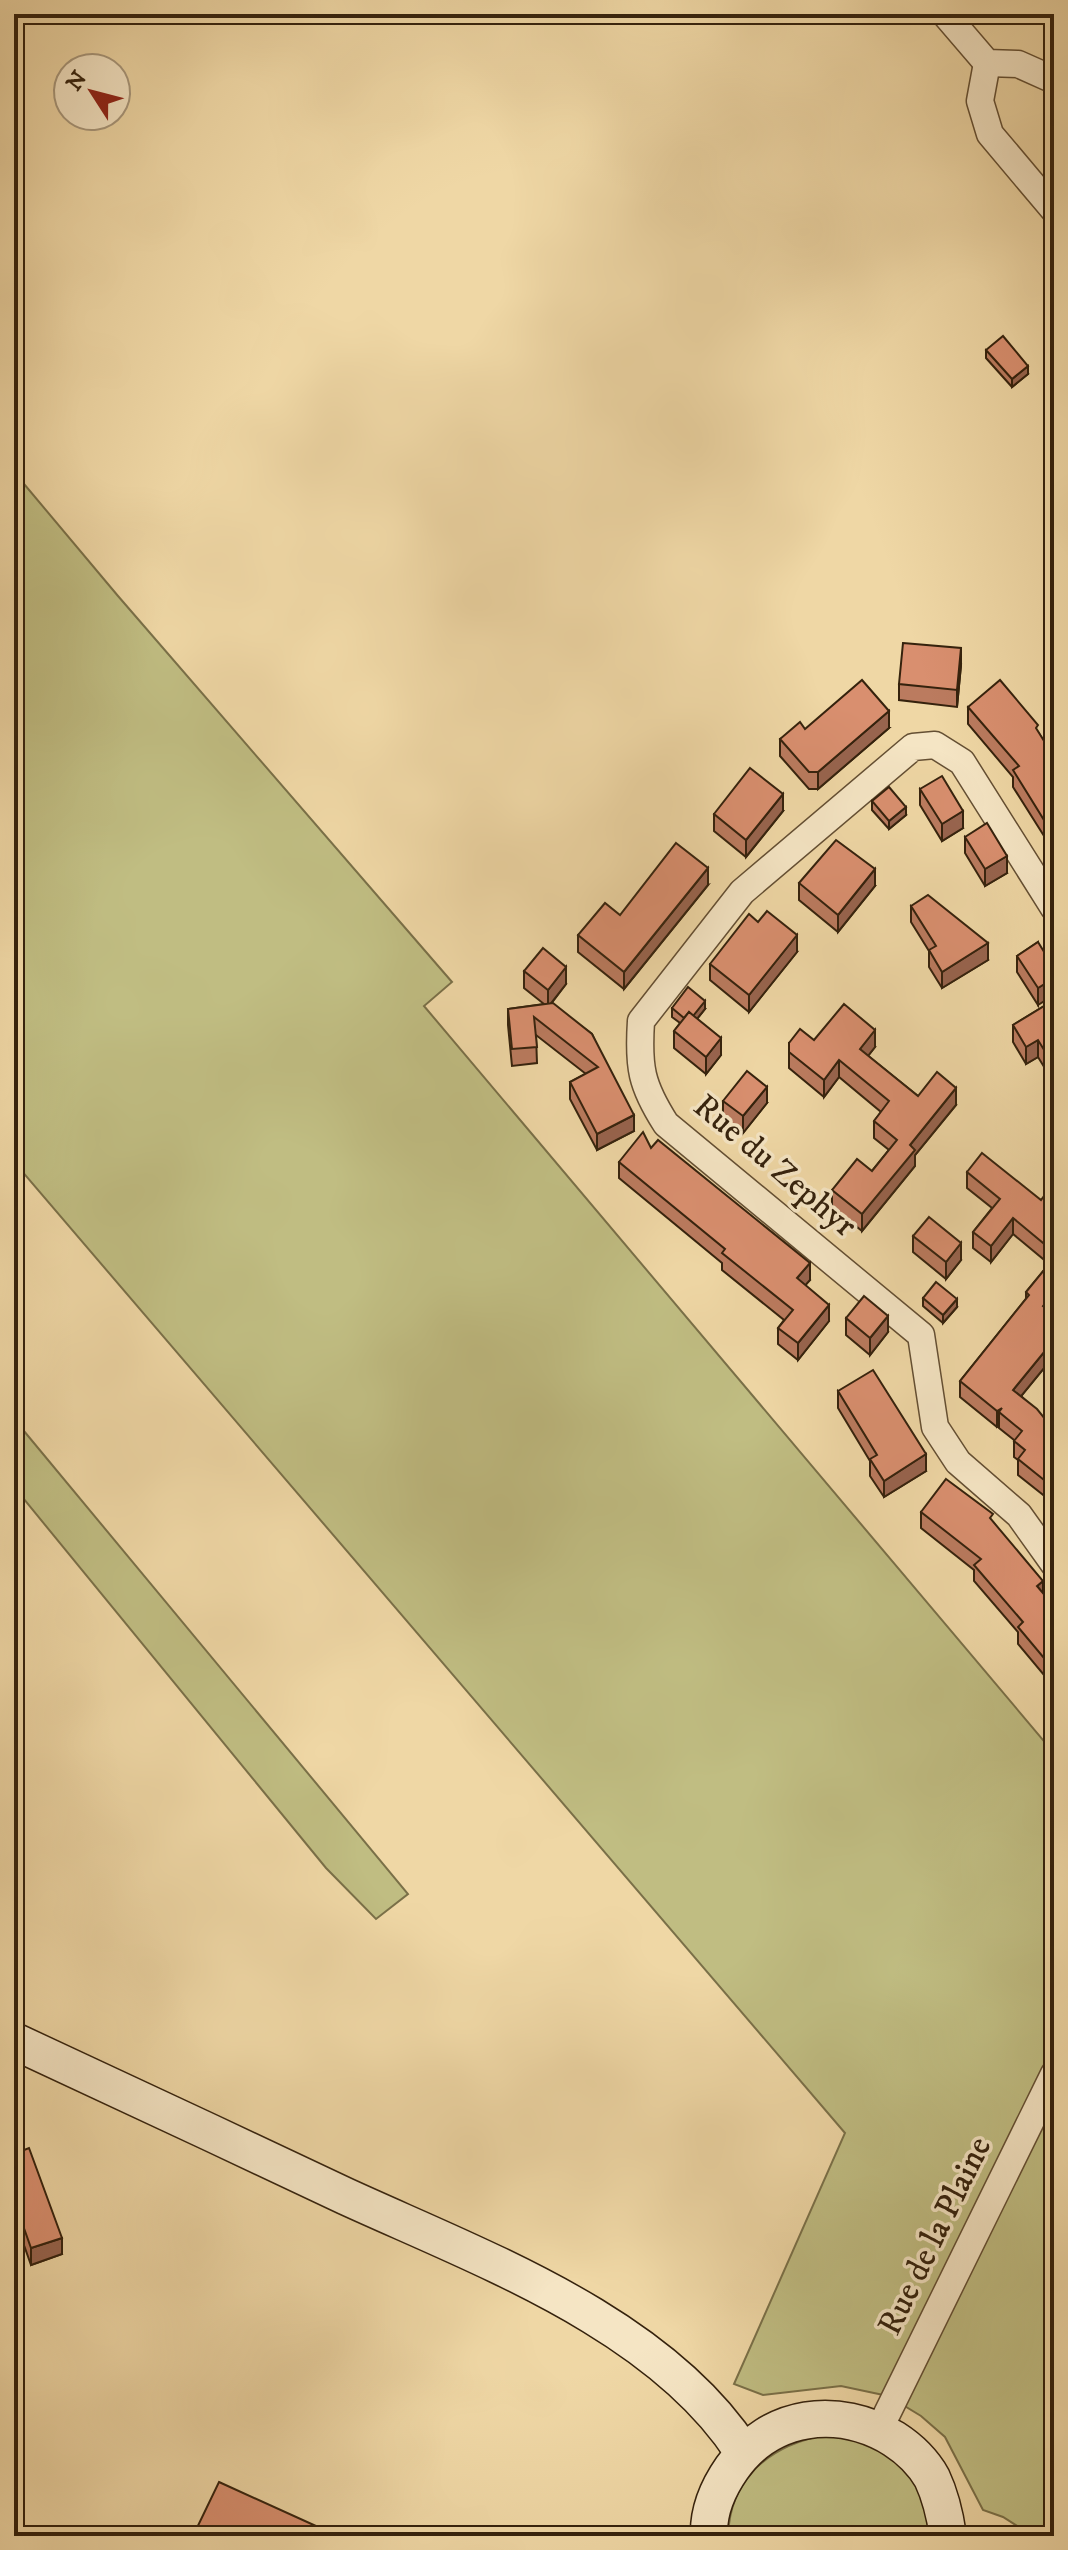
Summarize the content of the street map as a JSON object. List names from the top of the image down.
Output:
{
  "streets": {
    "street": ["Rue du Zephyr", "Rue de la Plaine"]
  },
  "north": "top left"
}
